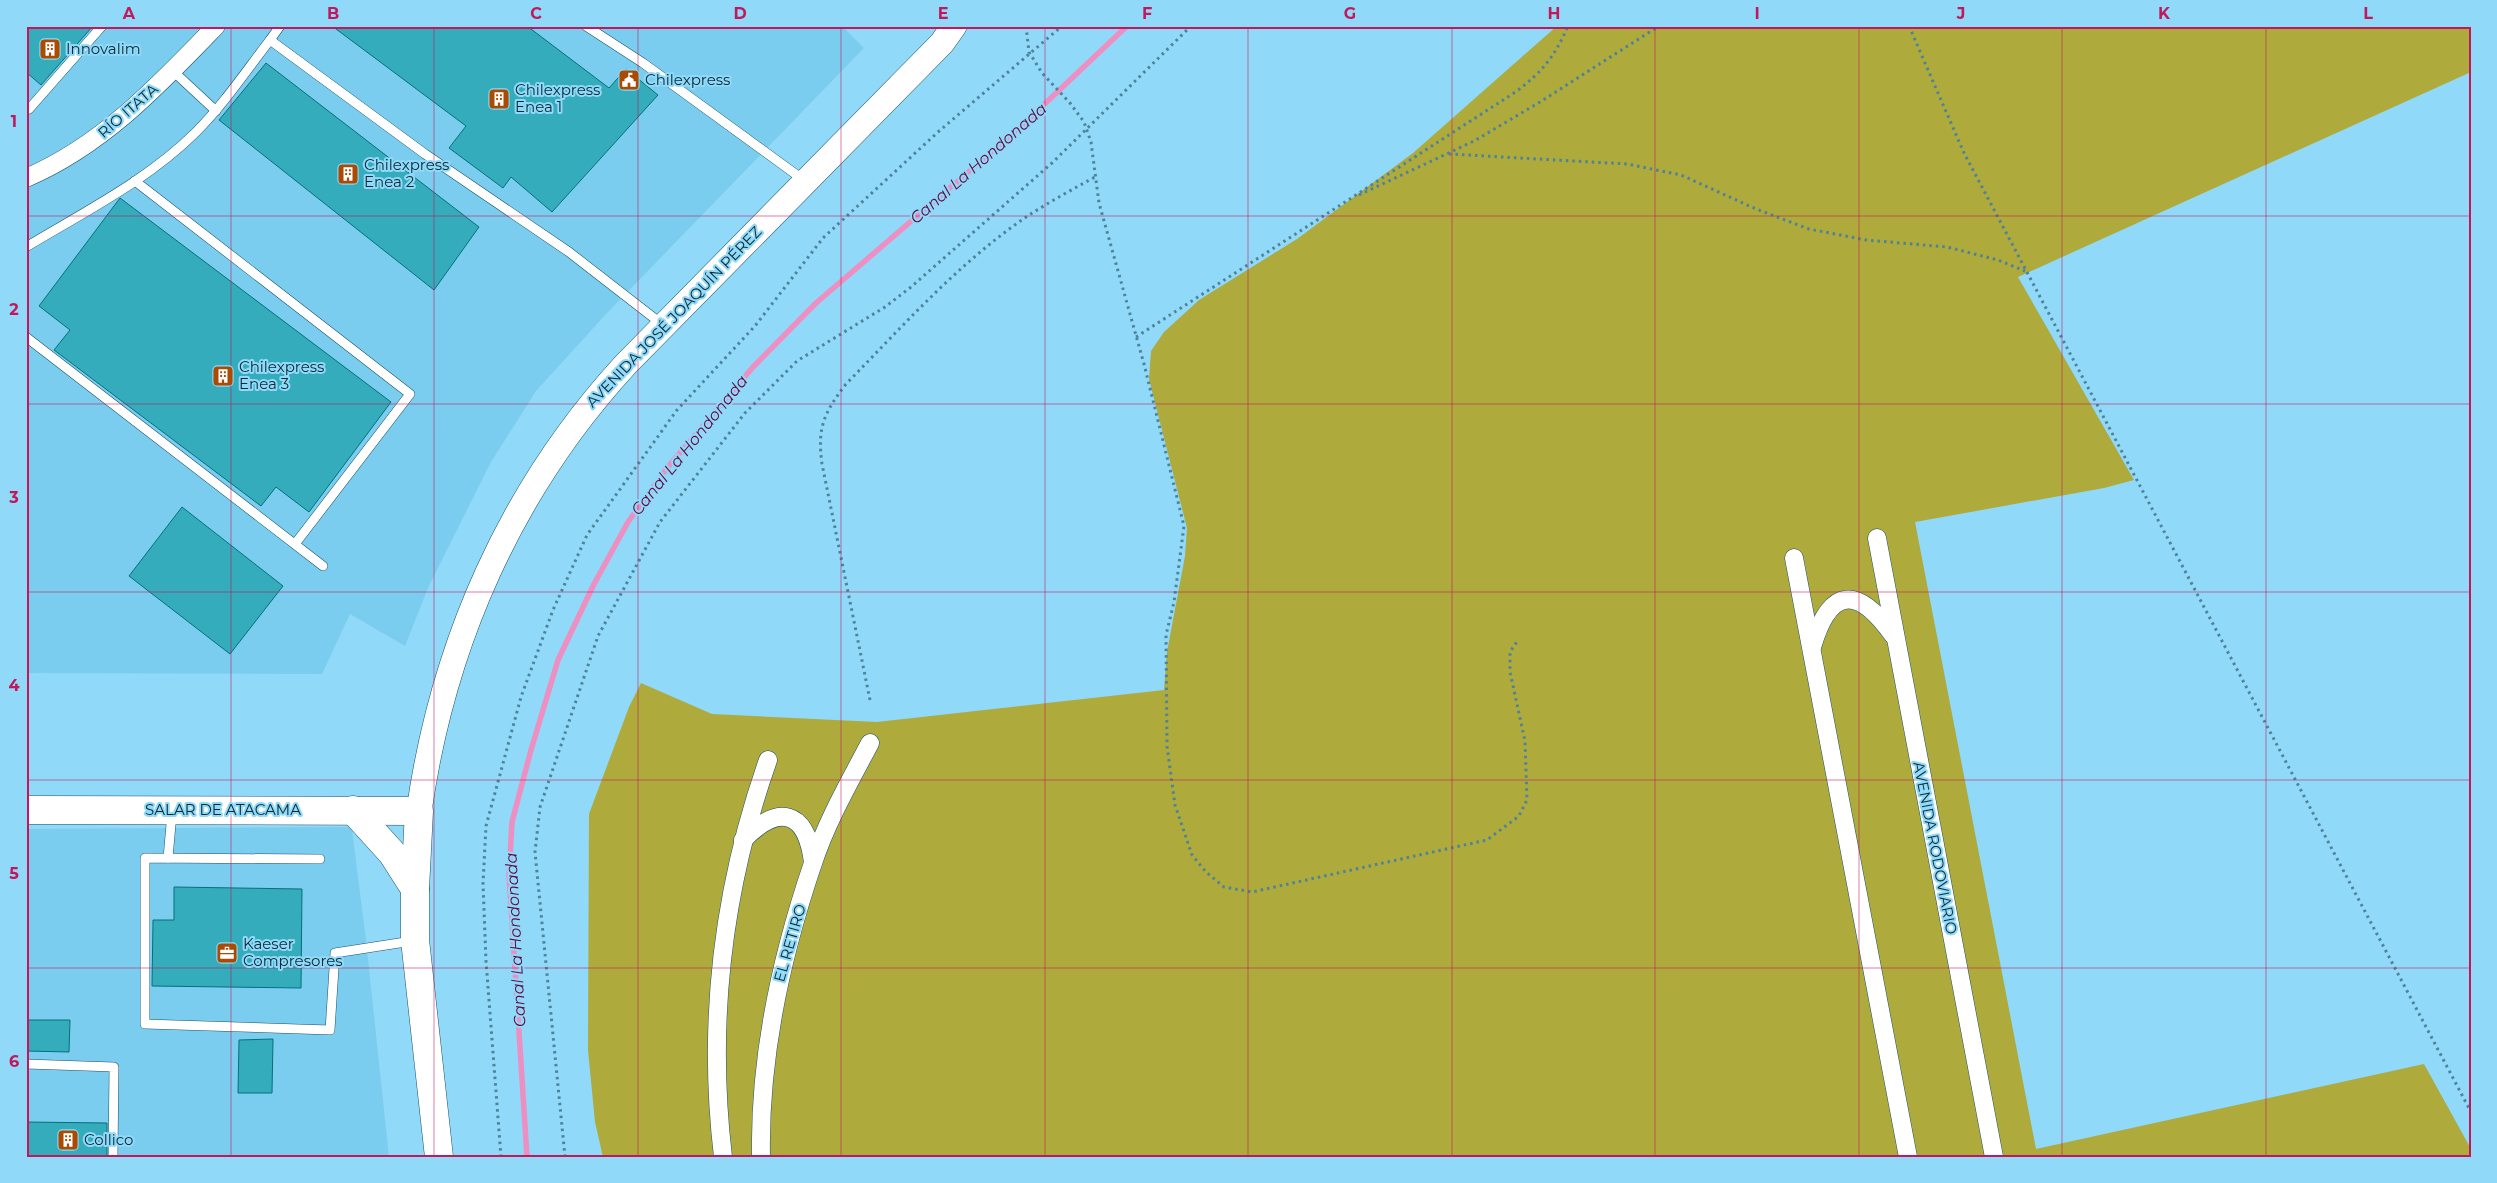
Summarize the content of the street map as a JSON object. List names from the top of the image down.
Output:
{
  "streets": {
    "main road": ["AVENIDA JOSÉ JOAQUÍN PÉREZ", "SALAR DE ATACAMA"],
    "street": ["RÍO ITATA", "AVENIDA RODOVIARIO", "EL RETIRO"]
  },
  "crossings": [
    ["AVENIDA JOSÉ JOAQUÍN PÉREZ", "SALAR DE ATACAMA"]
  ],
  "water": ["Canal La Hondonada"],
  "places": {
    "building": [
      "Innovalim",
      "Chilexpress Enea 1",
      "Chilexpress Enea 2",
      "Chilexpress Enea 3",
      "Collico"
    ],
    "public building": ["Chilexpress"],
    "office": ["Kaeser Compresores"]
  },
  "grid": {
    "columns": [
      "A",
      "B",
      "C",
      "D",
      "E",
      "F",
      "G",
      "H",
      "I",
      "J",
      "K",
      "L"
    ],
    "rows": [
      "1",
      "2",
      "3",
      "4",
      "5",
      "6"
    ]
  }
}
